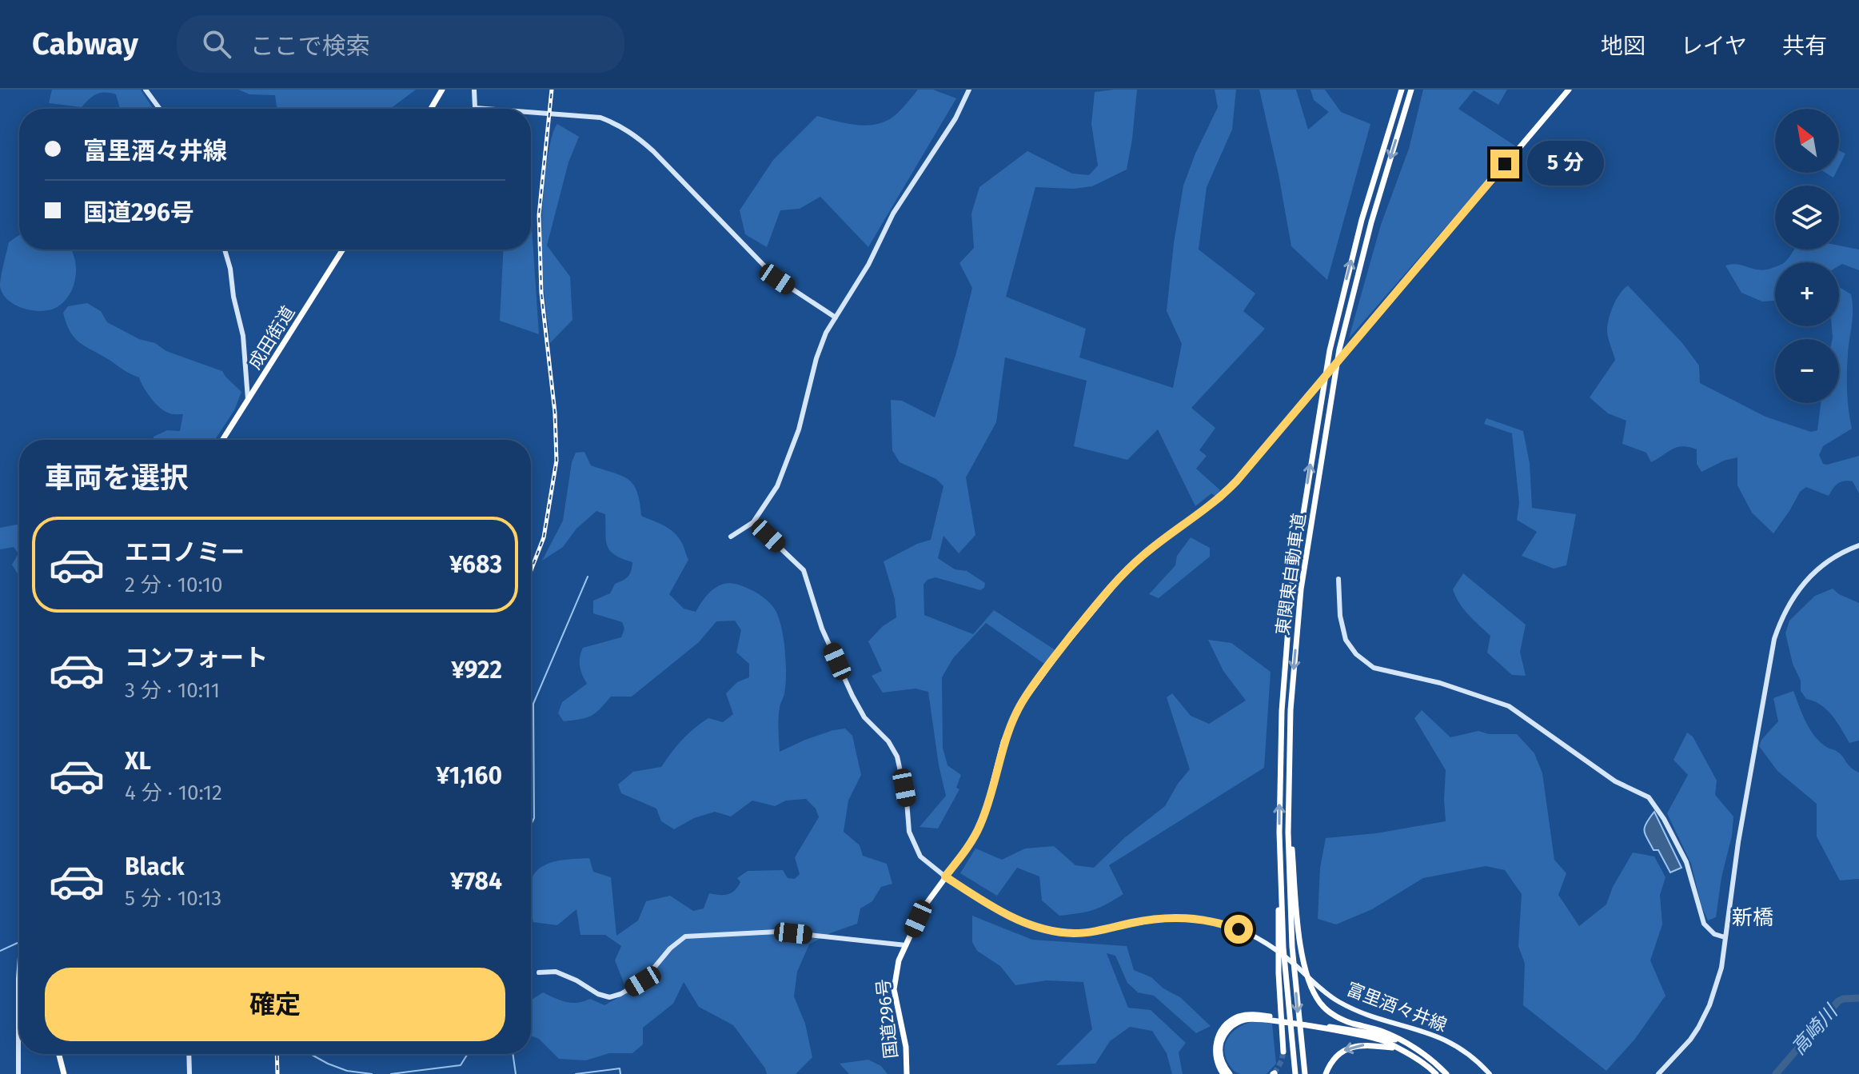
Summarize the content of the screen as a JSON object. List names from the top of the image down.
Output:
{
  "streets": {
    "highway": ["成田街道", "東関東自動車道", "国道296号"],
    "main road": ["富里酒々井線"]
  },
  "crossings": [
    ["富里酒々井線", "国道296号"]
  ],
  "districts": ["新橋"],
  "water": ["高崎川"],
  "north": "top left",
  "page": {
    "header": "Cabway",
    "search": "ここで検索",
    "nav": ["地図", "レイヤ", "共有"],
    "map_buttons": ["+", "−"],
    "banner": ["富里酒々井線", "国道296号"],
    "bubble": "5 分",
    "heading": "車両を選択",
    "list": [
      {
        "name": "エコノミー",
        "note": "2 分 · 10:10",
        "value": "¥683"
      },
      {
        "name": "コンフォート",
        "note": "3 分 · 10:11",
        "value": "¥922"
      },
      {
        "name": "XL",
        "note": "4 分 · 10:12",
        "value": "¥1,160"
      },
      {
        "name": "Black",
        "note": "5 分 · 10:13",
        "value": "¥784"
      }
    ],
    "buttons": "確定"
  }
}
